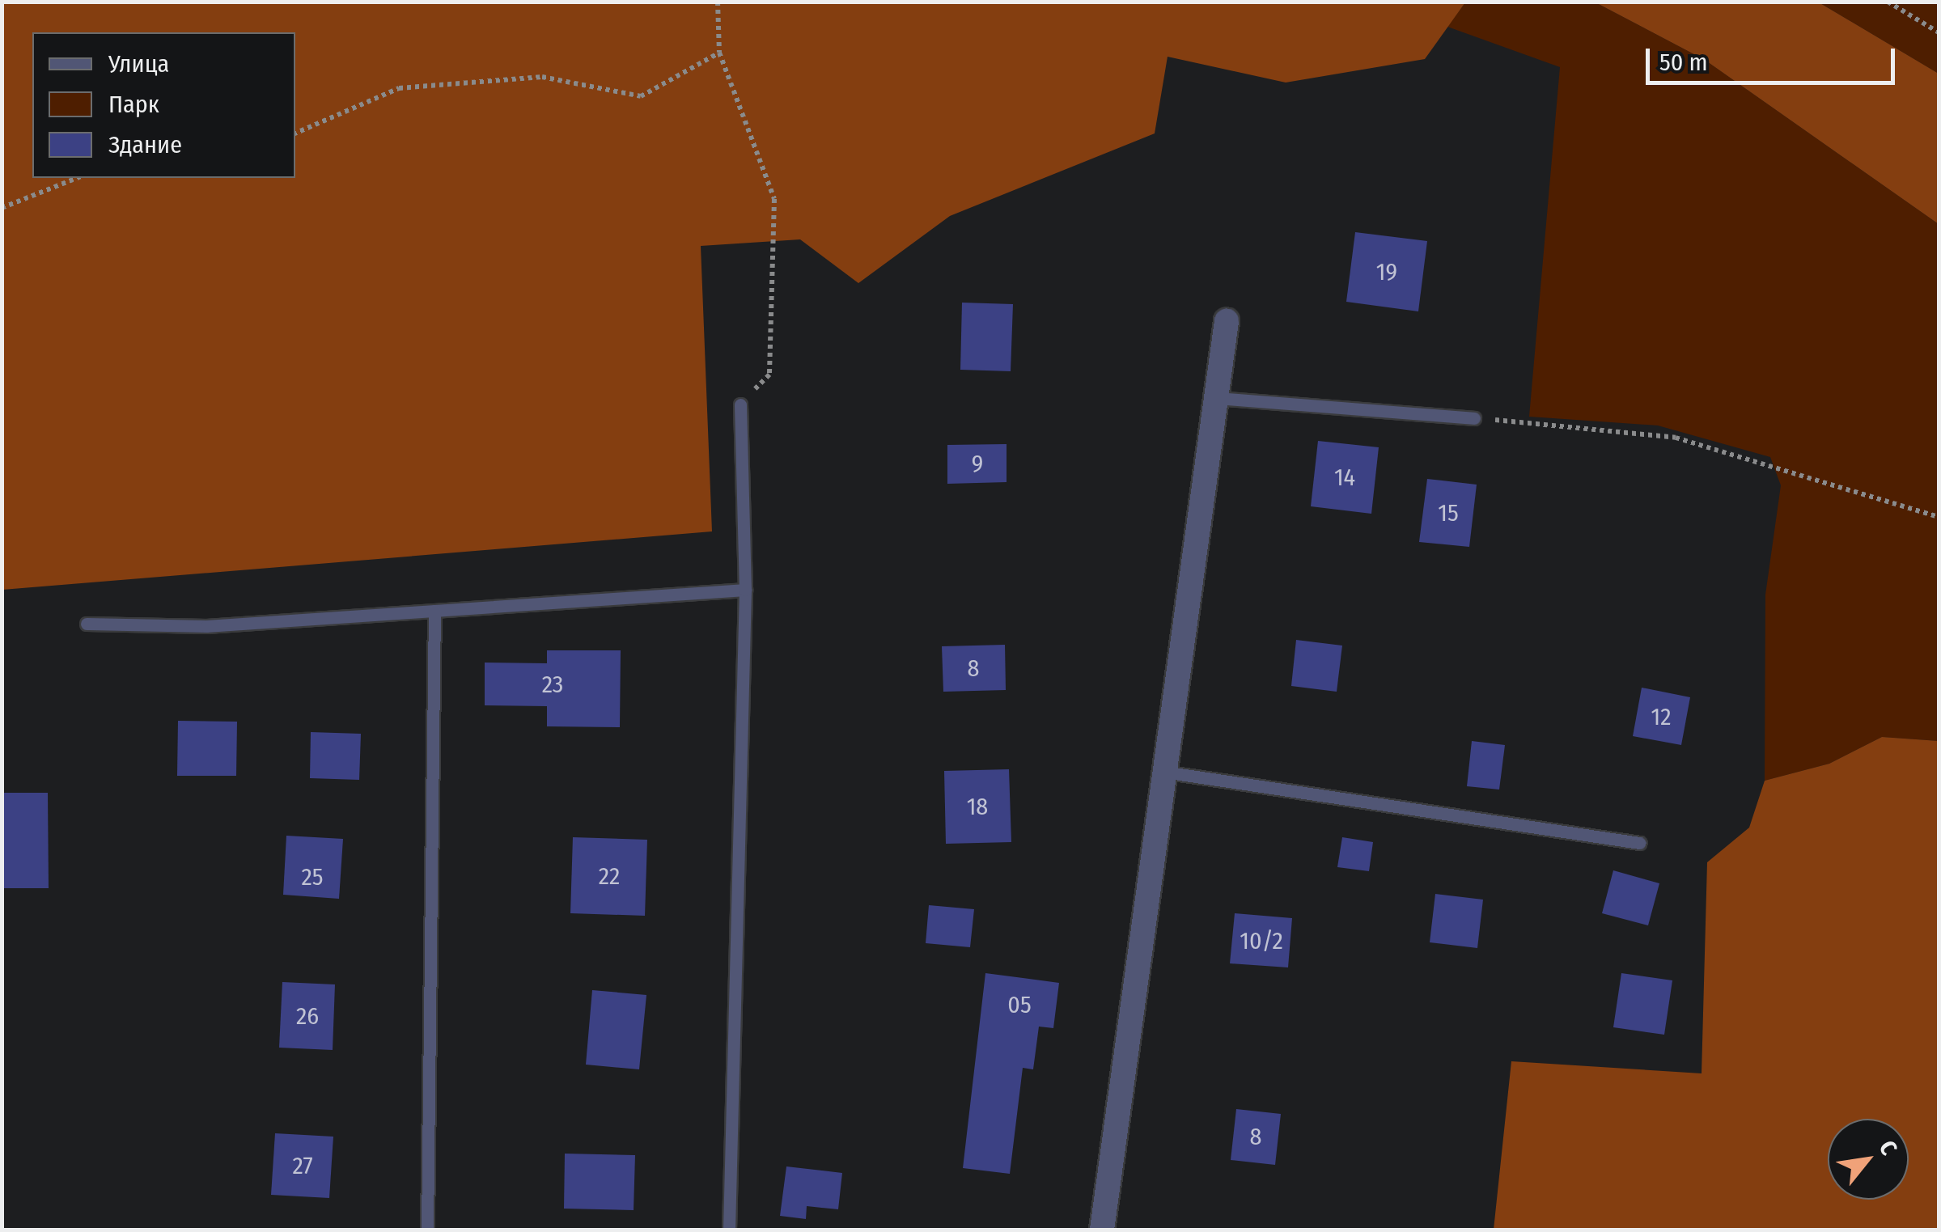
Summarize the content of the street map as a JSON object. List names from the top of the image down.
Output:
{
  "house_numbers": [
    "19",
    "9",
    "14",
    "15",
    "8",
    "23",
    "12",
    "18",
    "22",
    "25",
    "10/2",
    "05",
    "26",
    "8",
    "27"
  ],
  "legend": ["Улица", "Парк", "Здание"],
  "scale_bar": "50 m",
  "north": "top right"
}
